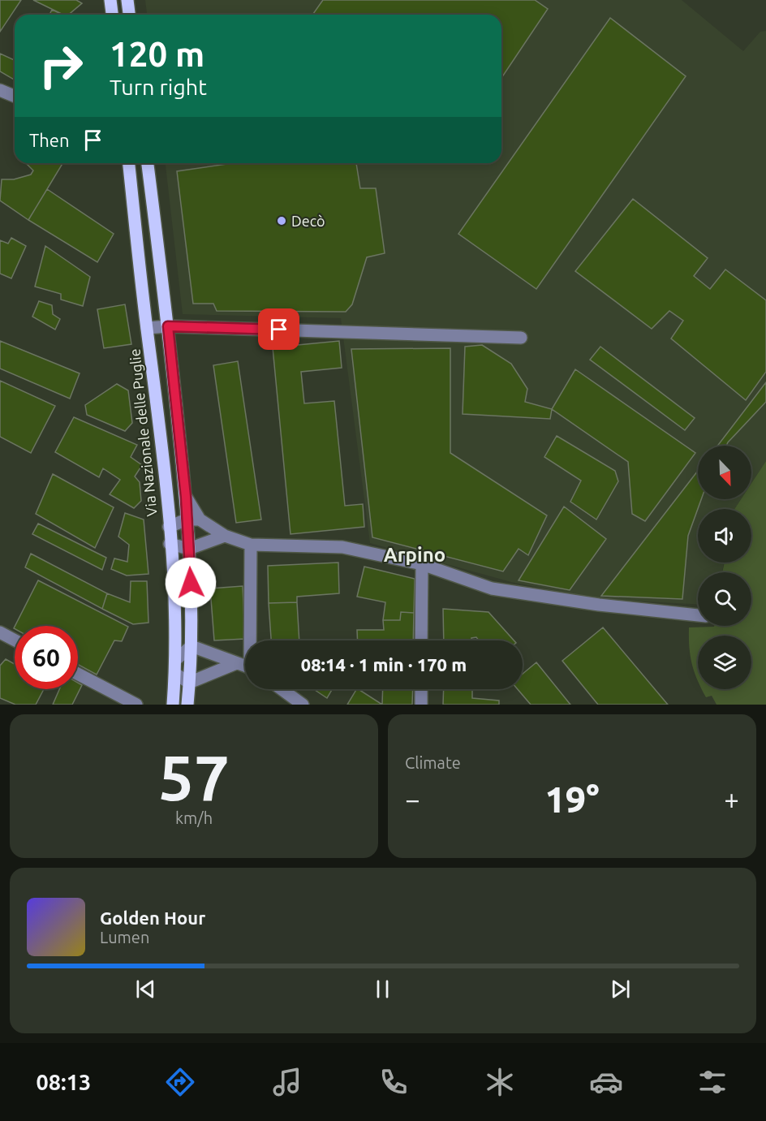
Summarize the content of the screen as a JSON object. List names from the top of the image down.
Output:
{
  "streets": {
    "main road": ["Via Nazionale delle Puglie"]
  },
  "districts": ["Arpino"],
  "places": ["Decò"],
  "north": "bottom right",
  "page": {
    "turn": ["120 m", "Turn right"],
    "then": "Then",
    "limit": "60",
    "trip": "08:14 · 1 min · 170 m",
    "tile": [
      ["57", "km/h"],
      "Climate"
    ],
    "heat": ["−", "19°", "+"],
    "song": ["Golden Hour", "Lumen"],
    "tabs": "08:13"
  }
}
